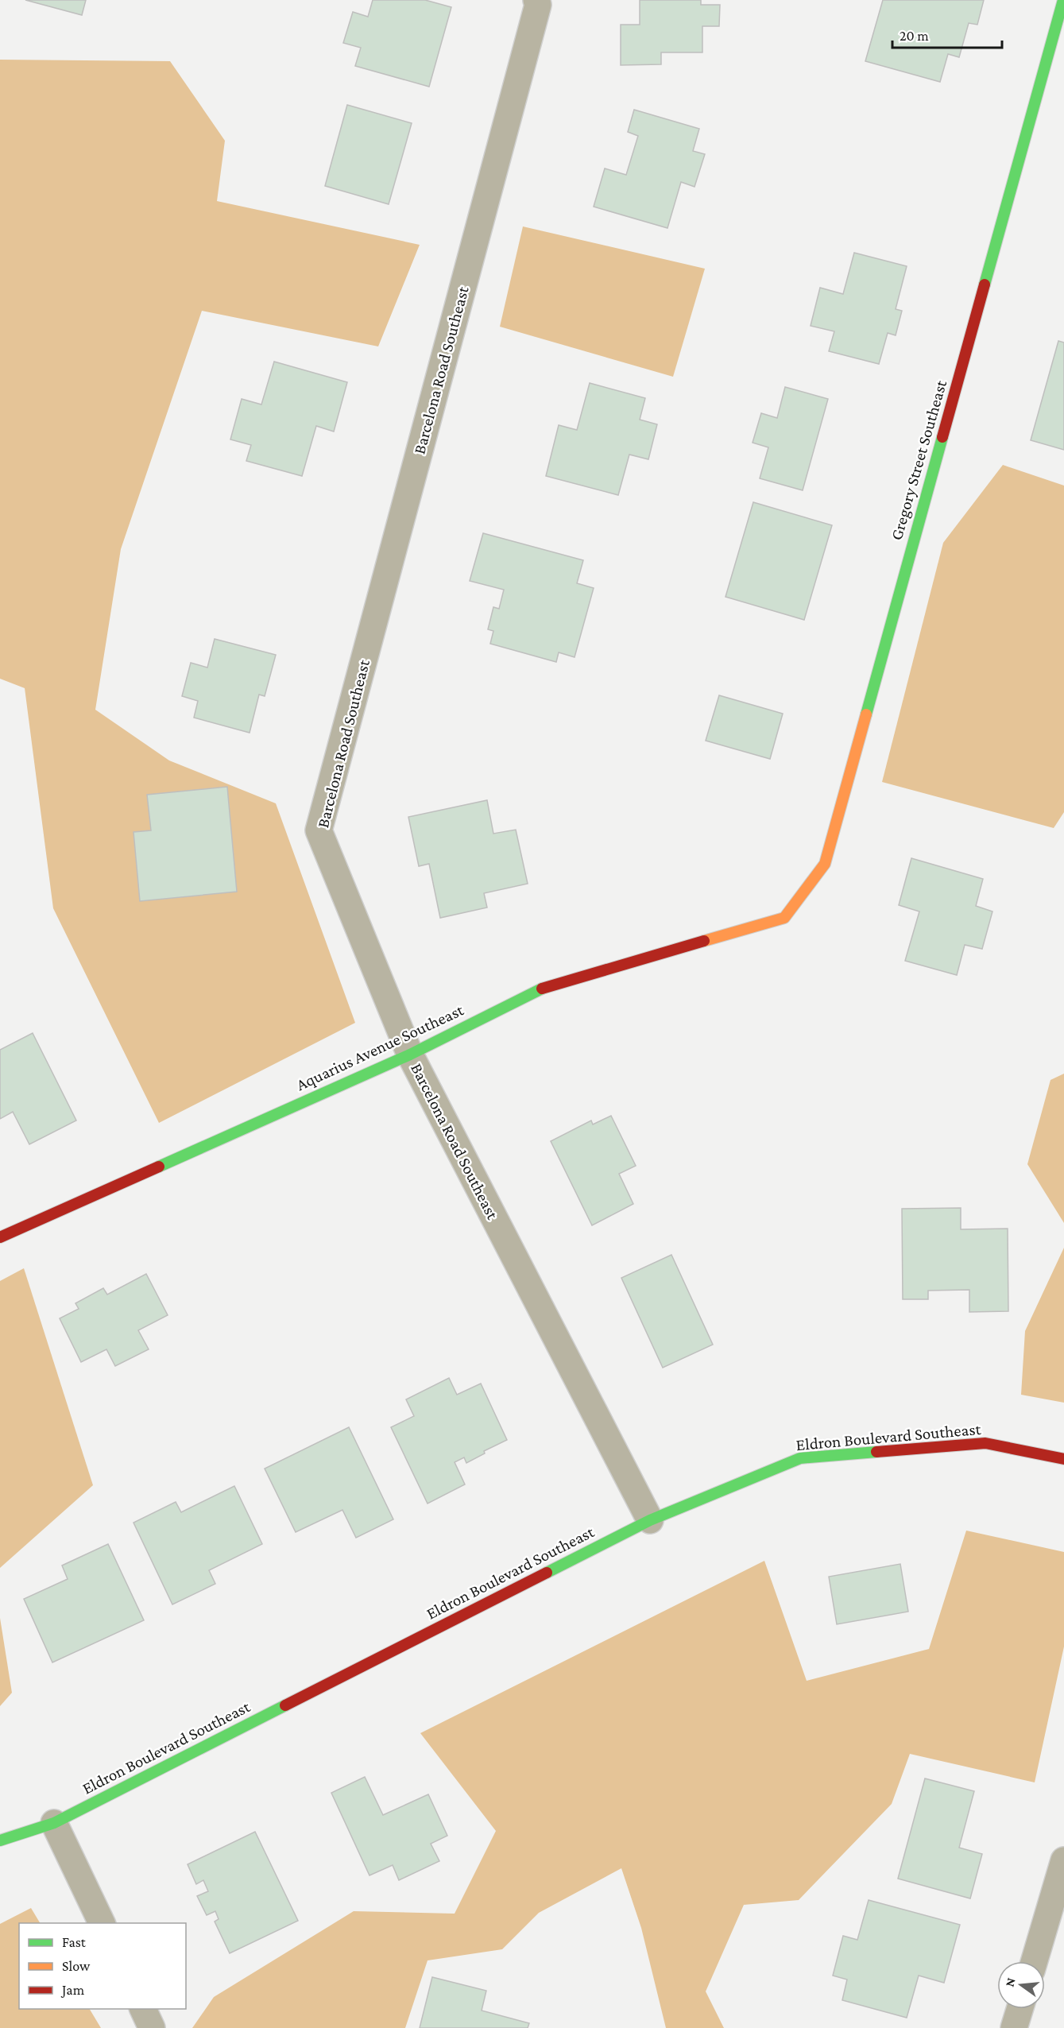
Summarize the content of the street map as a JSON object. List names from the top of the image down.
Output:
{
  "streets": {
    "street": [
      "Barcelona Road Southeast",
      "Gregory Street Southeast",
      "Aquarius Avenue Southeast",
      "Eldron Boulevard Southeast"
    ]
  },
  "crossings": [
    ["Barcelona Road Southeast", "Aquarius Avenue Southeast"],
    ["Barcelona Road Southeast", "Eldron Boulevard Southeast"],
    ["Gregory Street Southeast", "Aquarius Avenue Southeast"]
  ],
  "legend": ["Fast", "Slow", "Jam"],
  "scale_bar": "20 m",
  "north": "left"
}
